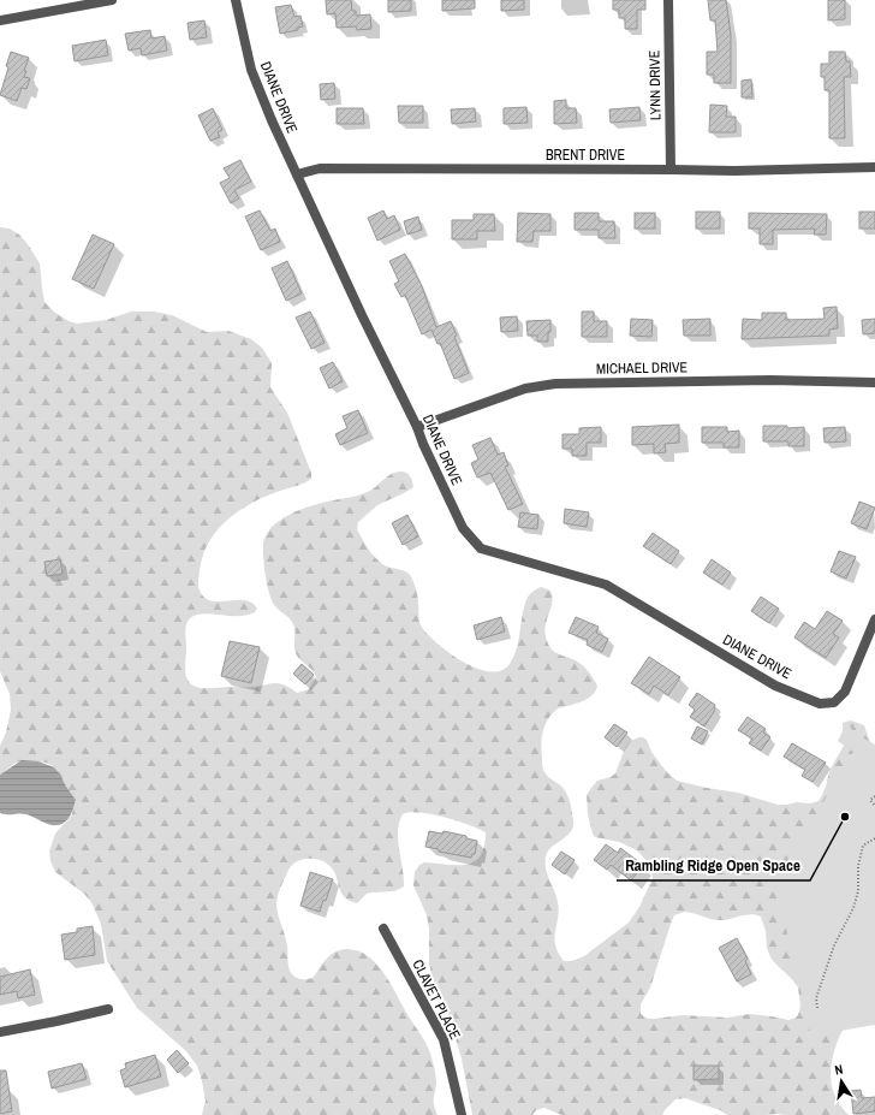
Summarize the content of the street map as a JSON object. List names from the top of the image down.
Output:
{
  "streets": {
    "street": [
      "LYNN DRIVE",
      "DIANE DRIVE",
      "BRENT DRIVE",
      "MICHAEL DRIVE",
      "CLAVET PLACE"
    ]
  },
  "crossings": [
    ["LYNN DRIVE", "BRENT DRIVE"],
    ["DIANE DRIVE", "BRENT DRIVE"],
    ["DIANE DRIVE", "MICHAEL DRIVE"]
  ],
  "places": ["Rambling Ridge Open Space"],
  "north": "top"
}
